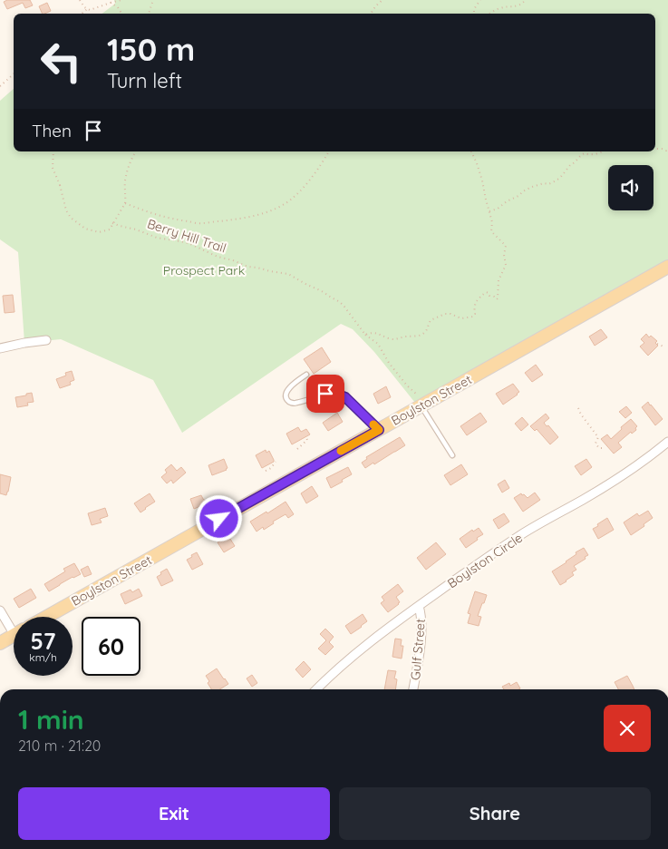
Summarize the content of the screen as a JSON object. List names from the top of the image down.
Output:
{
  "streets": {
    "main road": ["Boylston Street"],
    "street": ["Boylston Circle", "Gulf Street"],
    "path": ["Berry Hill Trail"]
  },
  "crossings": [
    ["Berry Hill Trail", "Boylston Street"],
    ["Boylston Circle", "Gulf Street"]
  ],
  "parks": ["Prospect Park"],
  "page": {
    "turn": ["150 m", "Turn left"],
    "then": "Then",
    "speed": "57 km/h",
    "limit": "60",
    "heading": ["1 min", "210 m · 21:20"],
    "buttons": ["Exit", "Share"]
  }
}
